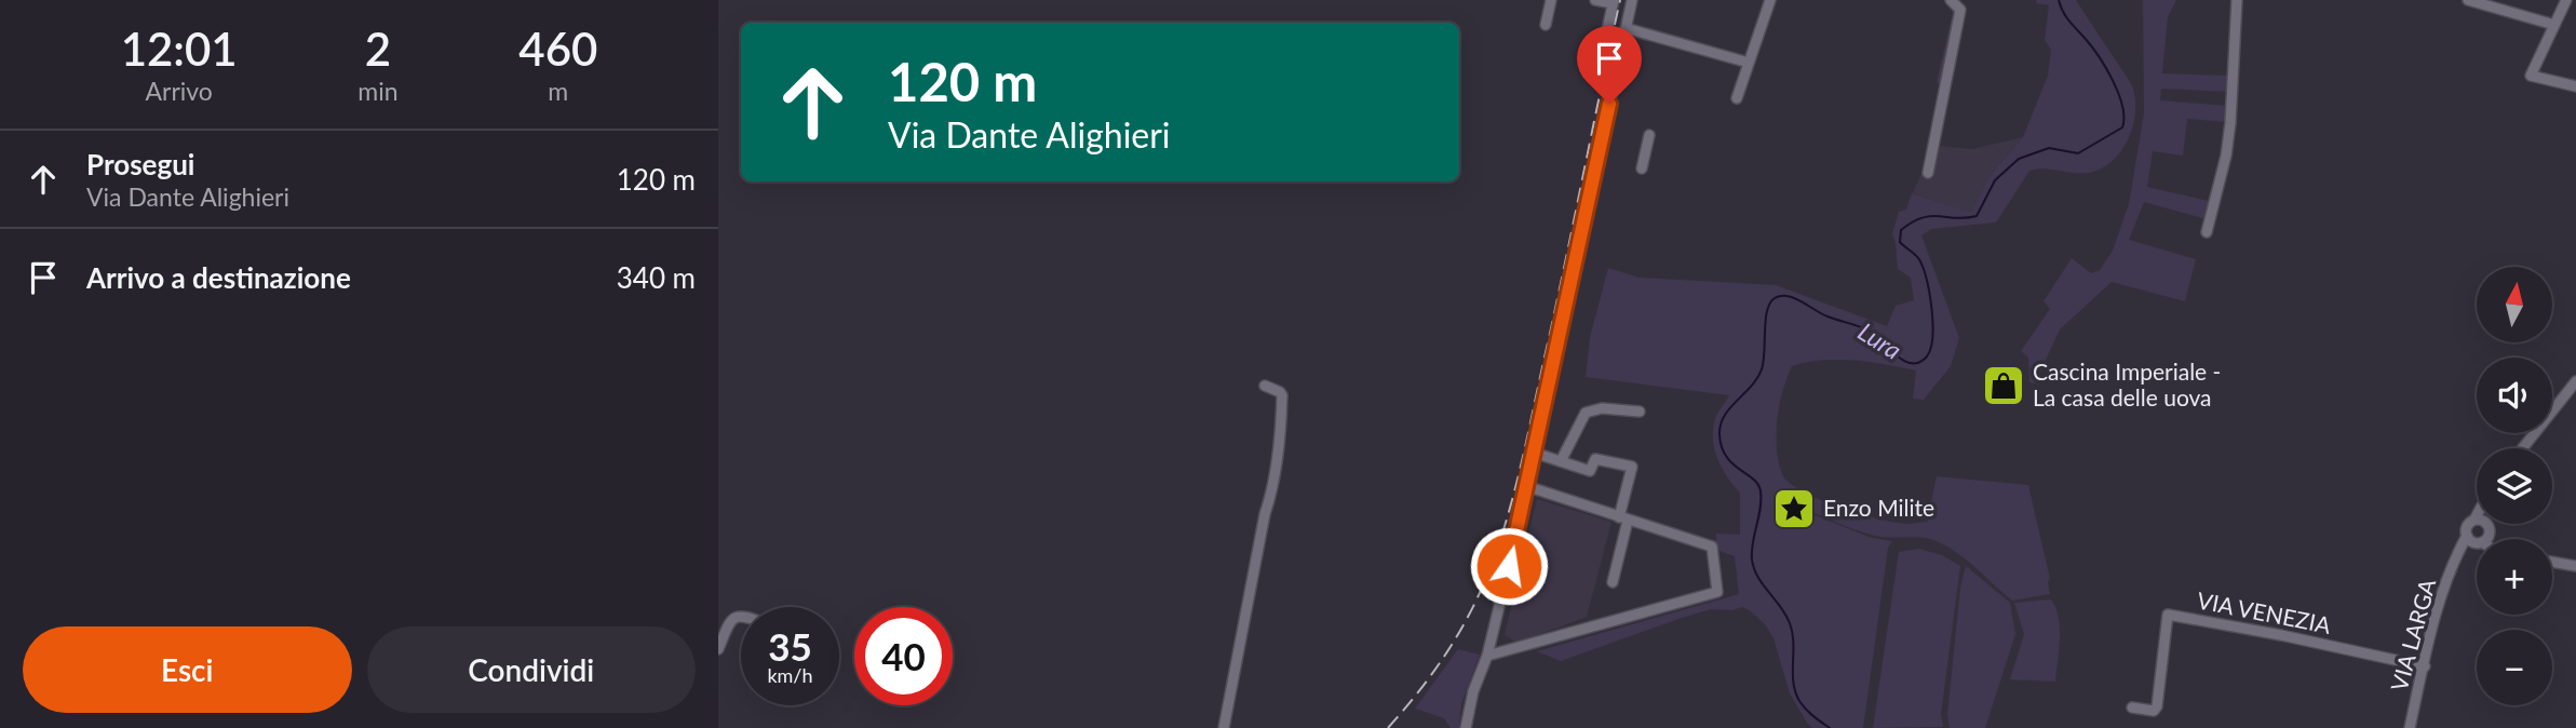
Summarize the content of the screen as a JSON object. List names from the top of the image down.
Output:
{
  "streets": {
    "street": ["VIA VENEZIA", "VIA LARGA"]
  },
  "crossings": [
    ["VIA VENEZIA", "VIA LARGA"]
  ],
  "water": ["Lura"],
  "places": {
    "shop": ["Cascina Imperiale - La casa delle uova"],
    "place": ["Enzo Milite"]
  },
  "north": "top",
  "page": {
    "eta": [
      "12:01",
      "Arrivo",
      "2",
      "min",
      "460",
      "m"
    ],
    "turn": ["120 m", "Via Dante Alighieri"],
    "list": [
      {
        "name": "Prosegui",
        "note": "Via Dante Alighieri",
        "value": "120 m"
      },
      {
        "name": "Arrivo a destinazione",
        "value": "340 m"
      }
    ],
    "map_buttons": ["+", "−"],
    "speed": "35 km/h",
    "limit": "40",
    "buttons": ["Esci", "Condividi"]
  }
}
